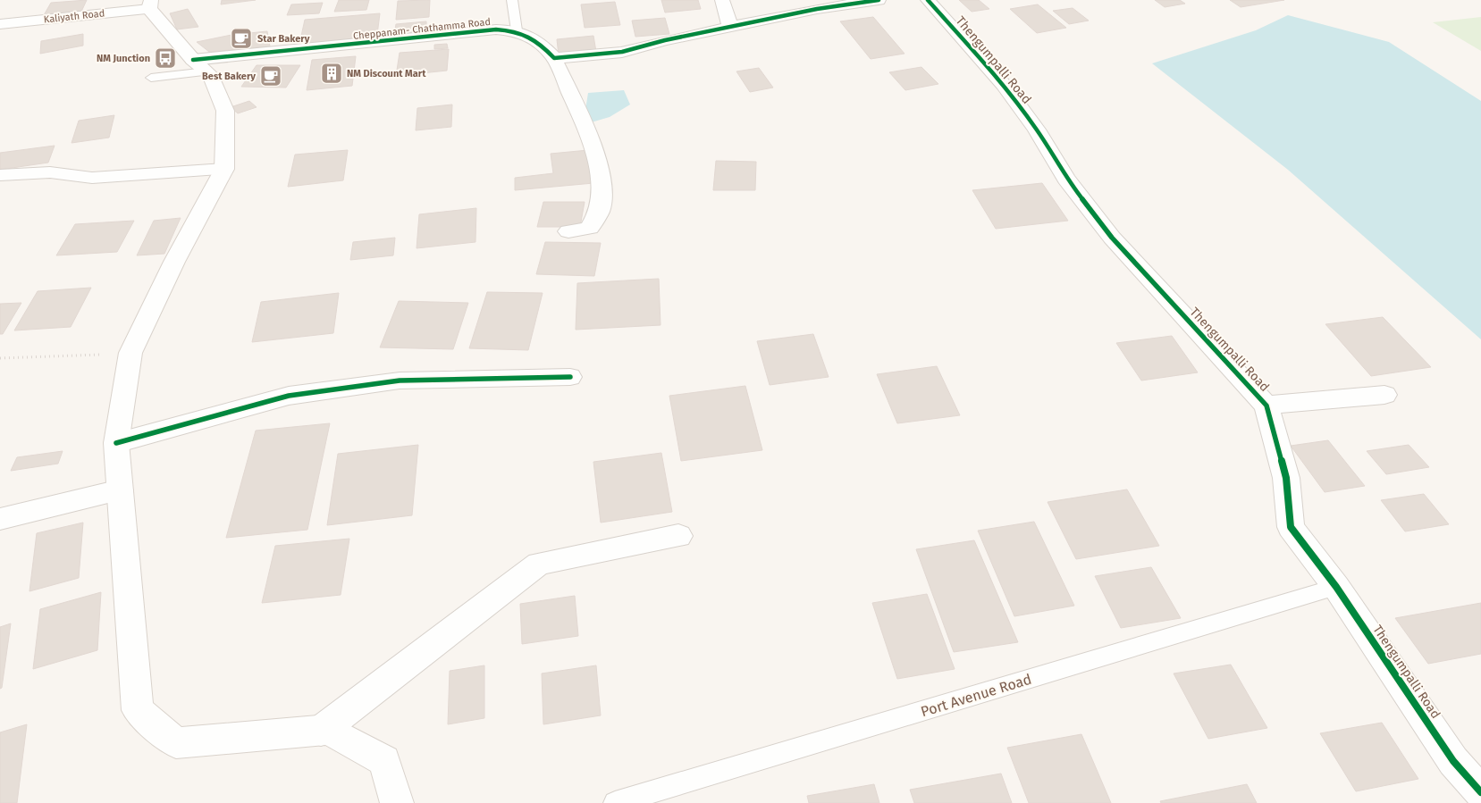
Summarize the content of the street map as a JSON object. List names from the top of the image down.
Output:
{
  "streets": {
    "street": ["Kaliyath Road", "Cheppanam- Chathamma Road", "Thengumpalli Road"],
    "lane": ["Port Avenue Road"]
  },
  "crossings": [
    ["Thengumpalli Road", "Port Avenue Road"]
  ],
  "places": {
    "cafe": ["Star Bakery", "Best Bakery"],
    "bus stop": ["NM Junction"],
    "building": ["NM Discount Mart"]
  }
}
